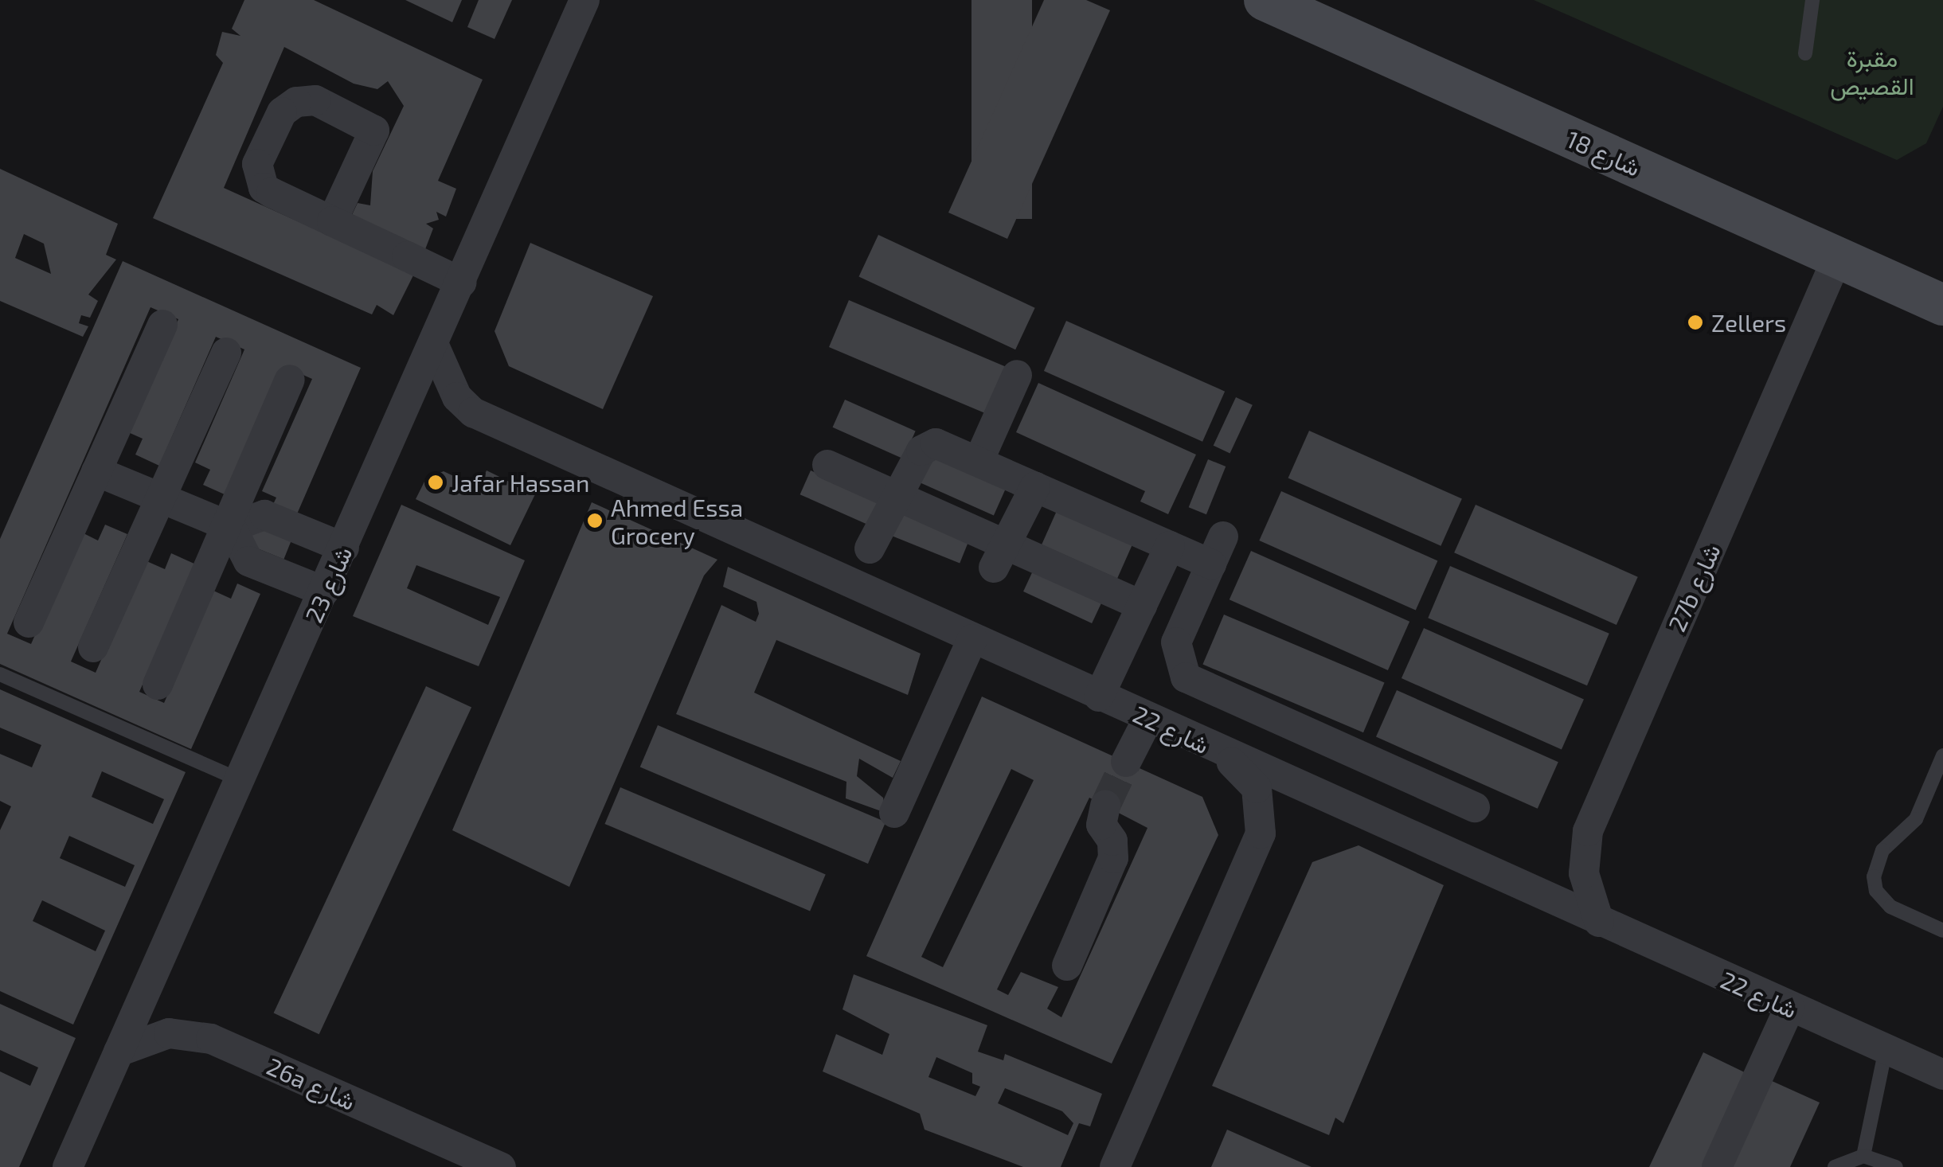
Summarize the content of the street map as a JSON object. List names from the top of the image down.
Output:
{
  "streets": {
    "street": [
      "شارع 18",
      "شارع 23",
      "27b شارع",
      "شارع 22",
      "26a شارع"
    ]
  },
  "crossings": [
    ["شارع 18", "27b شارع"],
    ["شارع 23", "شارع 22"],
    ["شارع 23", "26a شارع"],
    ["27b شارع", "شارع 22"]
  ],
  "parks": ["مقبرة القصيص"],
  "places": ["Zellers", "Jafar Hassan", "Ahmed Essa Grocery"]
}
